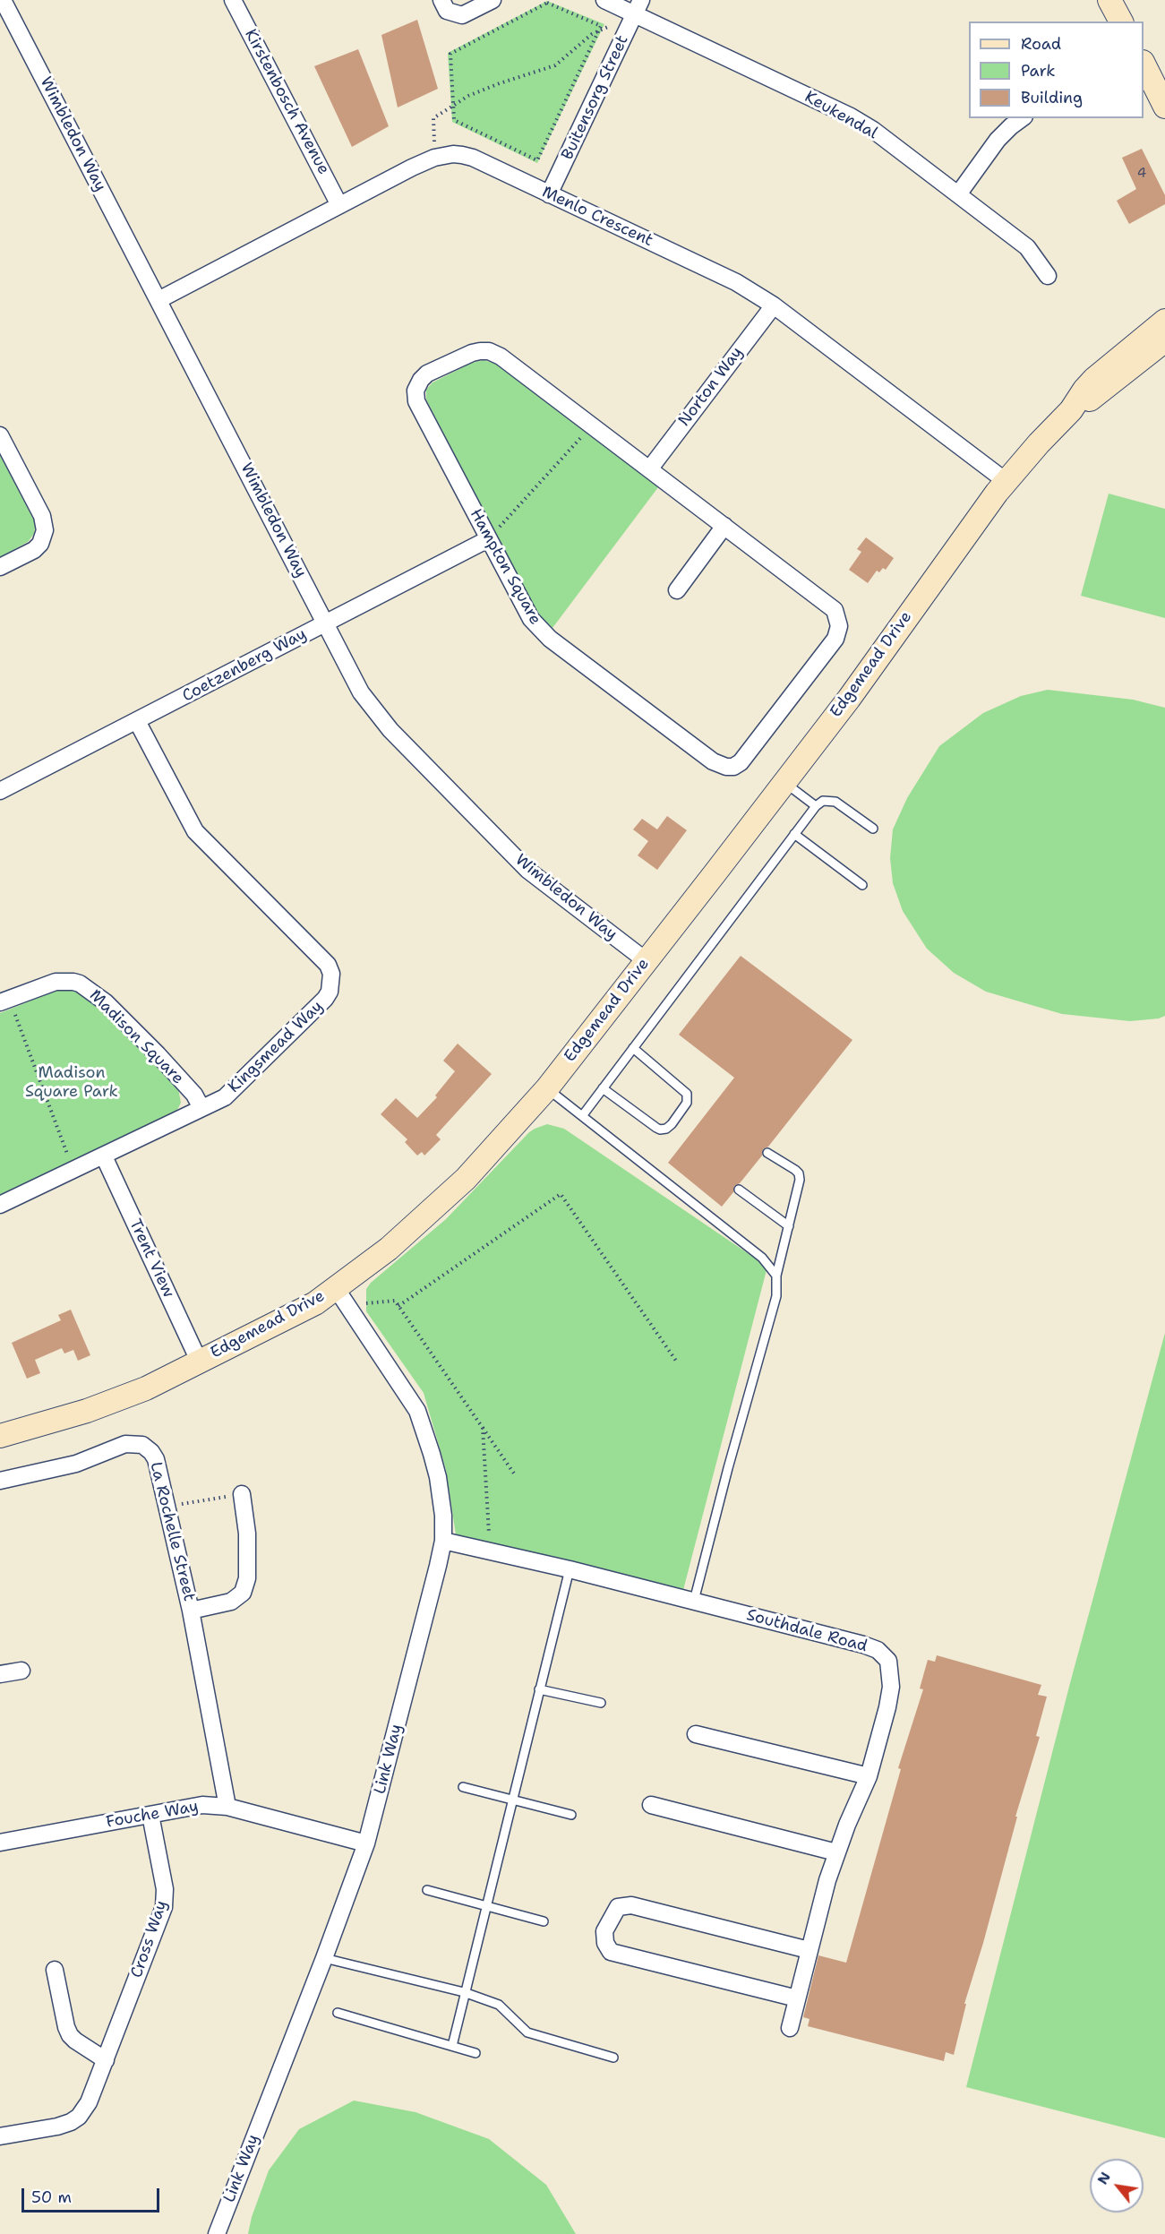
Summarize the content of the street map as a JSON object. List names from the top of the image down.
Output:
{
  "streets": {
    "street": [
      "Buitensorg Street",
      "Kirstenbosch Avenue",
      "Keukendal",
      "Wimbledon Way",
      "Menlo Crescent",
      "Norton Way",
      "Hampton Square",
      "Edgemead Drive",
      "Coetzenberg Way",
      "Madison Square",
      "Kingsmead Way",
      "Trent View",
      "La Rochelle Street",
      "Southdale Road",
      "Link Way",
      "Fouche Way",
      "Cross Way"
    ]
  },
  "crossings": [
    ["Buitensorg Street", "Keukendal"],
    ["Buitensorg Street", "Menlo Crescent"],
    ["Kirstenbosch Avenue", "Menlo Crescent"],
    ["Wimbledon Way", "Menlo Crescent"],
    ["Wimbledon Way", "Edgemead Drive"],
    ["Wimbledon Way", "Coetzenberg Way"],
    ["Menlo Crescent", "Norton Way"],
    ["Menlo Crescent", "Edgemead Drive"],
    ["Norton Way", "Hampton Square"],
    ["Hampton Square", "Coetzenberg Way"],
    ["Edgemead Drive", "Trent View"],
    ["Edgemead Drive", "Link Way"],
    ["Coetzenberg Way", "Kingsmead Way"],
    ["Madison Square", "Kingsmead Way"],
    ["Kingsmead Way", "Trent View"],
    ["La Rochelle Street", "Fouche Way"],
    ["Southdale Road", "Link Way"],
    ["Link Way", "Fouche Way"],
    ["Fouche Way", "Cross Way"]
  ],
  "parks": ["Madison Square Park"],
  "house_numbers": ["4"],
  "legend": ["Road", "Park", "Building"],
  "scale_bar": "50 m",
  "north": "top left"
}
